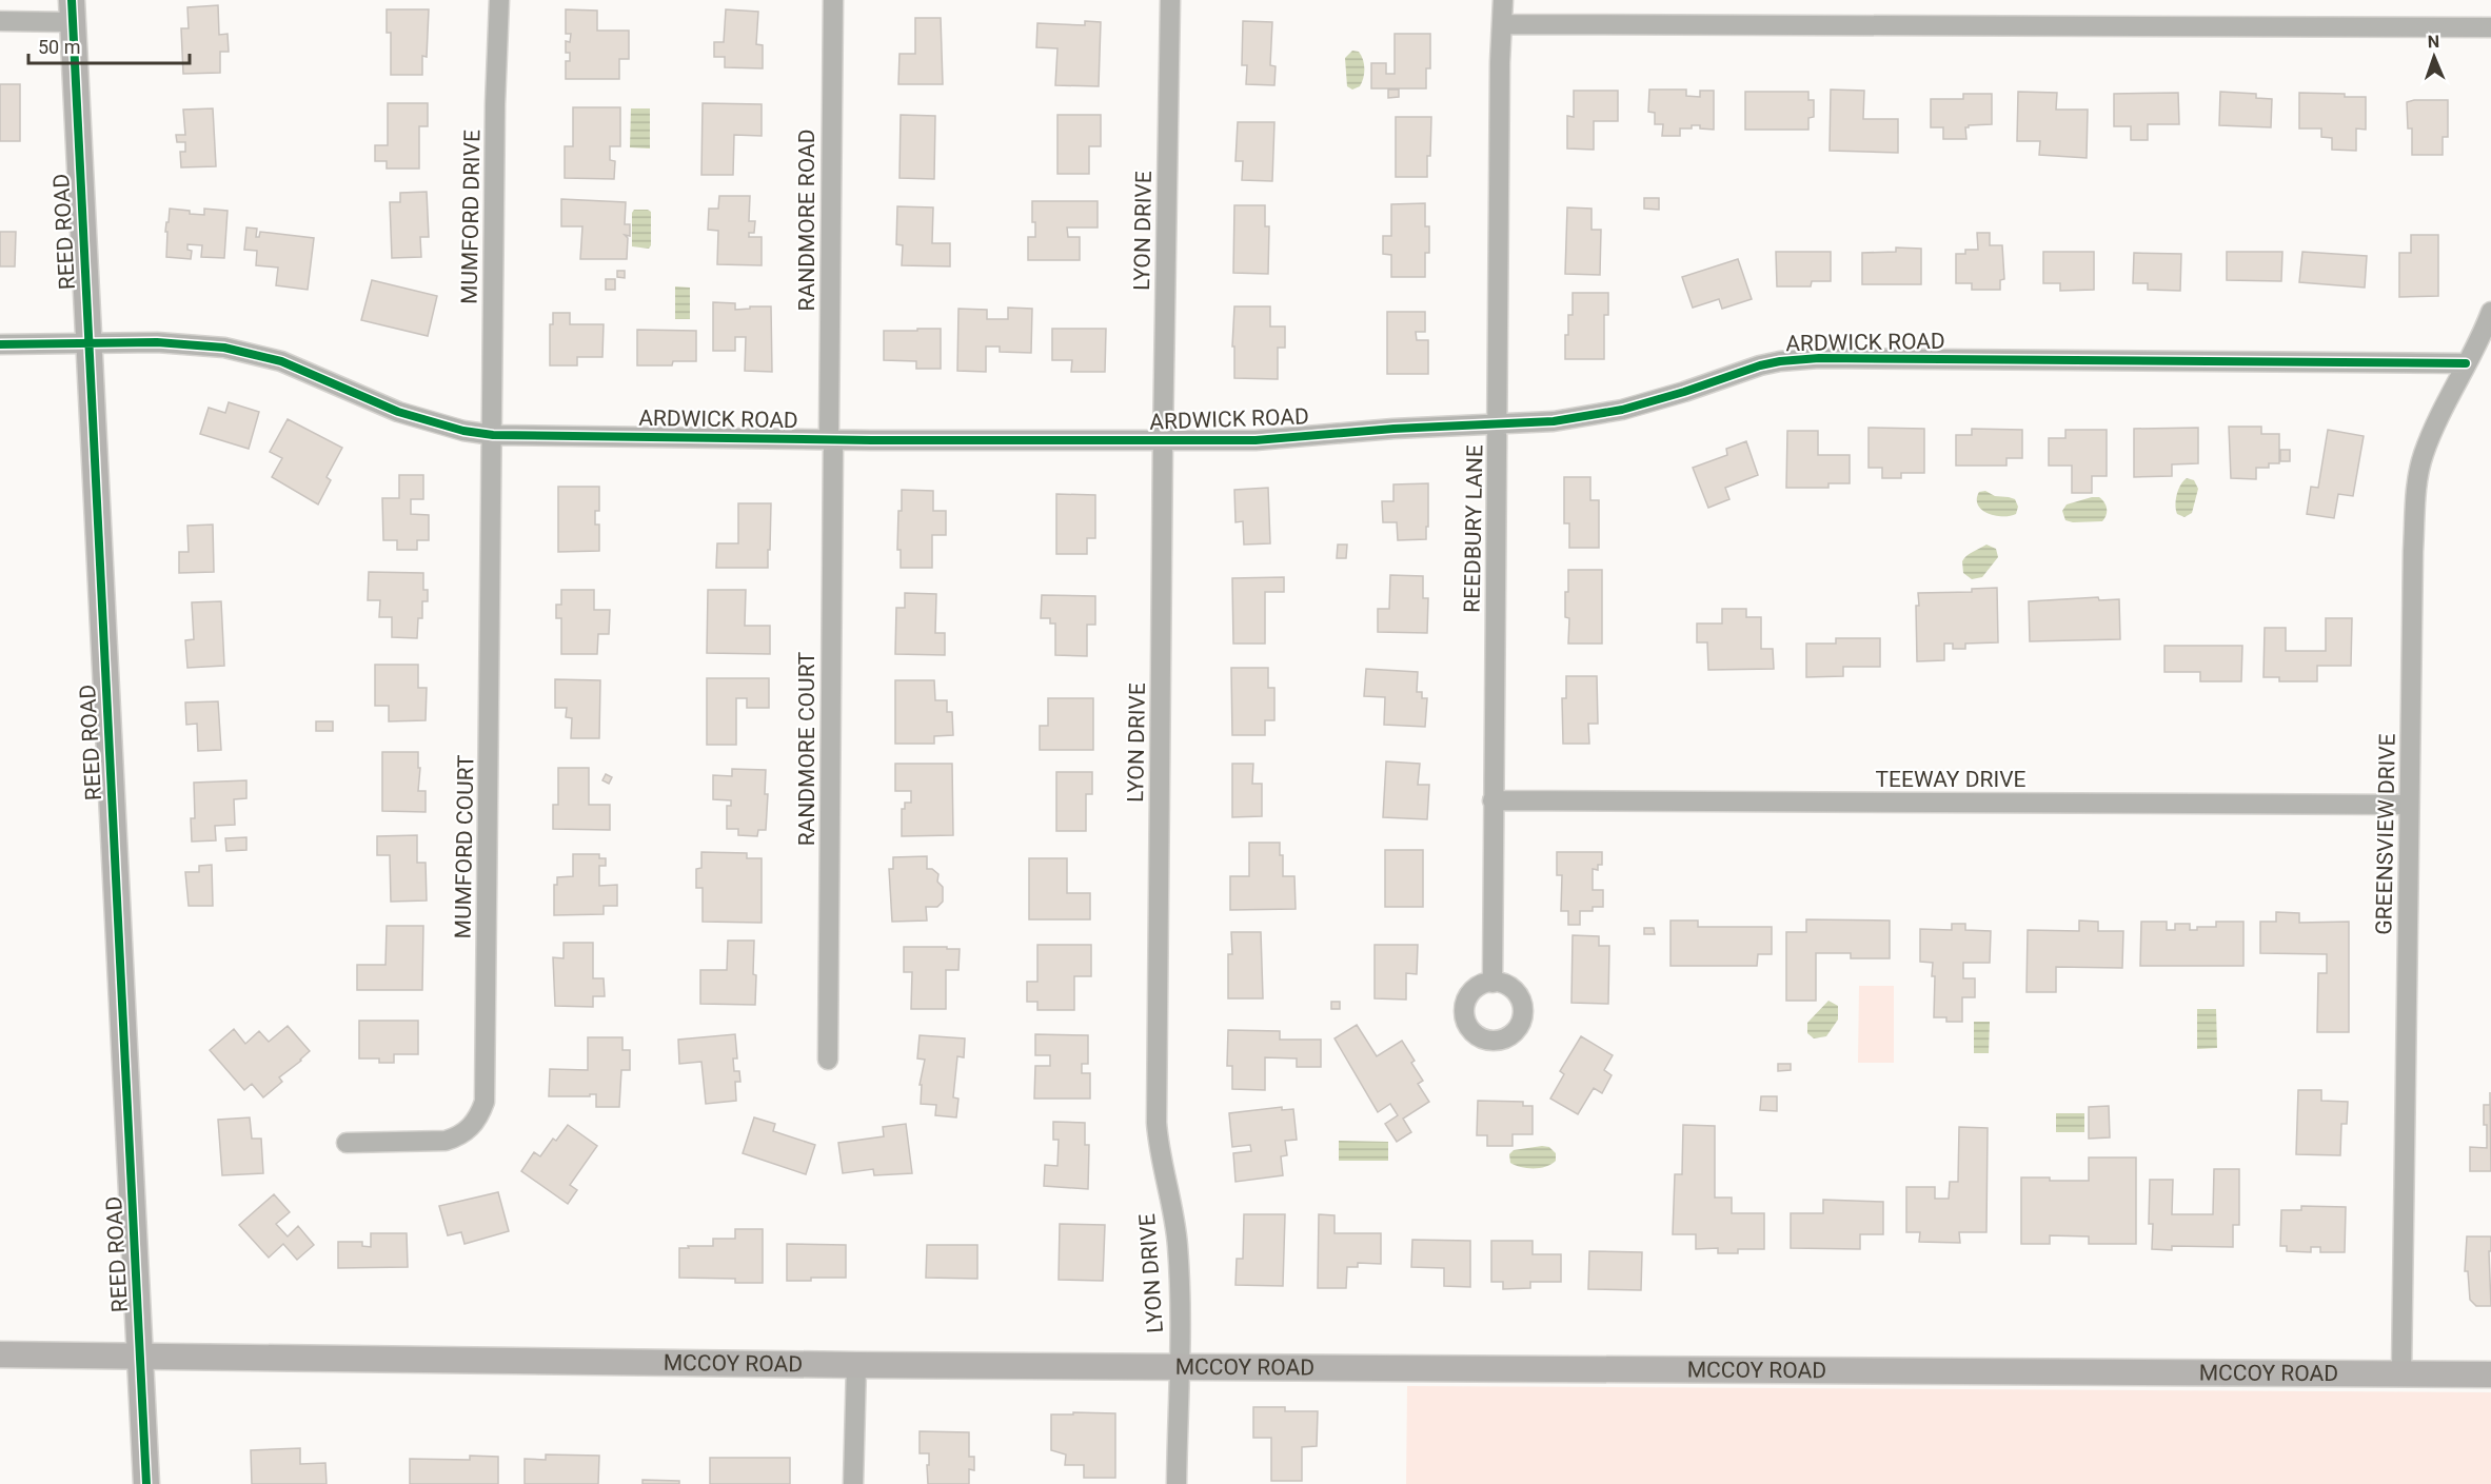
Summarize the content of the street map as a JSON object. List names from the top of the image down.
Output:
{
  "streets": {
    "main road": ["REED ROAD", "MCCOY ROAD"],
    "street": [
      "MUMFORD DRIVE",
      "RANDMORE ROAD",
      "LYON DRIVE",
      "ARDWICK ROAD",
      "REEDBURY LANE",
      "RANDMORE COURT",
      "TEEWAY DRIVE",
      "GREENSVIEW DRIVE",
      "MUMFORD COURT"
    ]
  },
  "crossings": [
    ["MUMFORD DRIVE", "ARDWICK ROAD"],
    ["MUMFORD DRIVE", "MUMFORD COURT"],
    ["RANDMORE ROAD", "ARDWICK ROAD"],
    ["RANDMORE ROAD", "RANDMORE COURT"],
    ["LYON DRIVE", "ARDWICK ROAD"],
    ["LYON DRIVE", "MCCOY ROAD"],
    ["REED ROAD", "ARDWICK ROAD"],
    ["REED ROAD", "MCCOY ROAD"],
    ["ARDWICK ROAD", "REEDBURY LANE"],
    ["ARDWICK ROAD", "RANDMORE COURT"],
    ["ARDWICK ROAD", "GREENSVIEW DRIVE"],
    ["ARDWICK ROAD", "MUMFORD COURT"],
    ["REEDBURY LANE", "TEEWAY DRIVE"],
    ["TEEWAY DRIVE", "GREENSVIEW DRIVE"],
    ["GREENSVIEW DRIVE", "MCCOY ROAD"]
  ],
  "scale_bar": "50 m",
  "north": "top"
}
